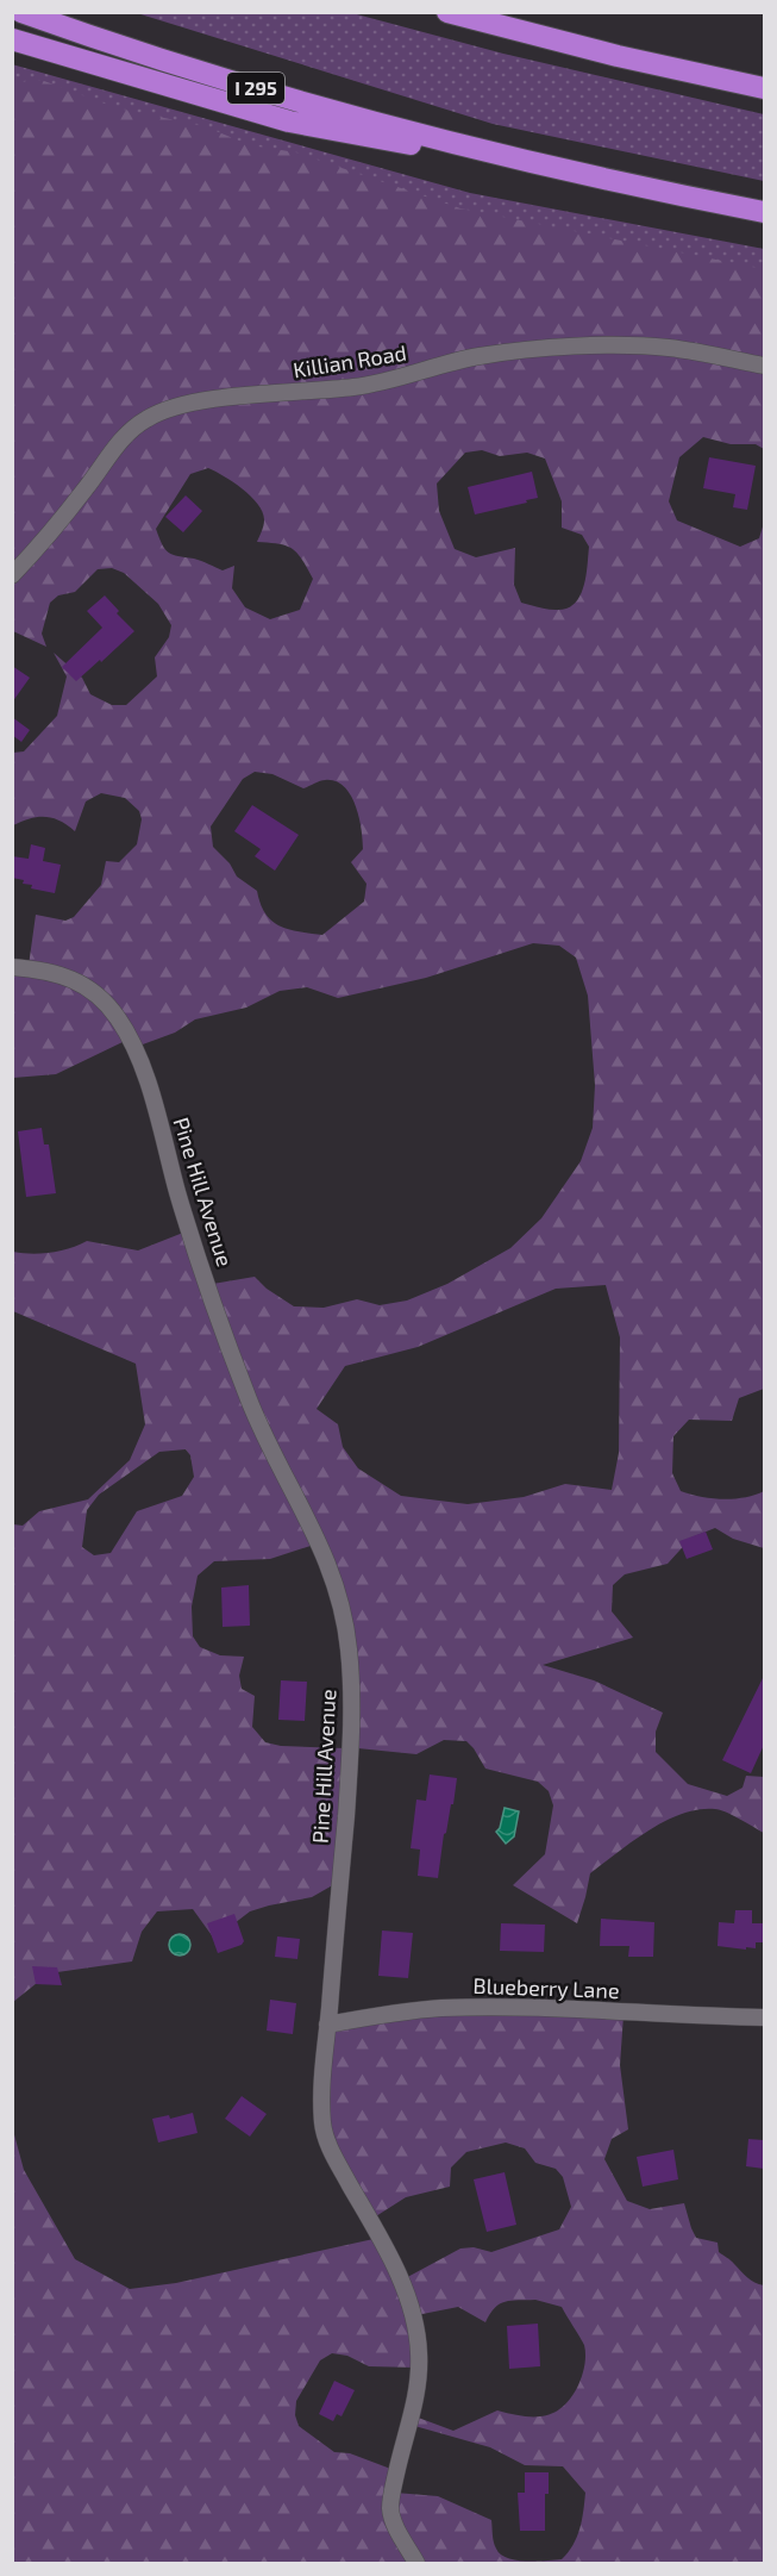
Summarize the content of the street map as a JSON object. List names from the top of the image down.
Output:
{
  "streets": {
    "highway": ["I 295"],
    "street": ["Killian Road", "Pine Hill Avenue", "Blueberry Lane"]
  },
  "crossings": [
    ["Pine Hill Avenue", "Blueberry Lane"]
  ]
}
